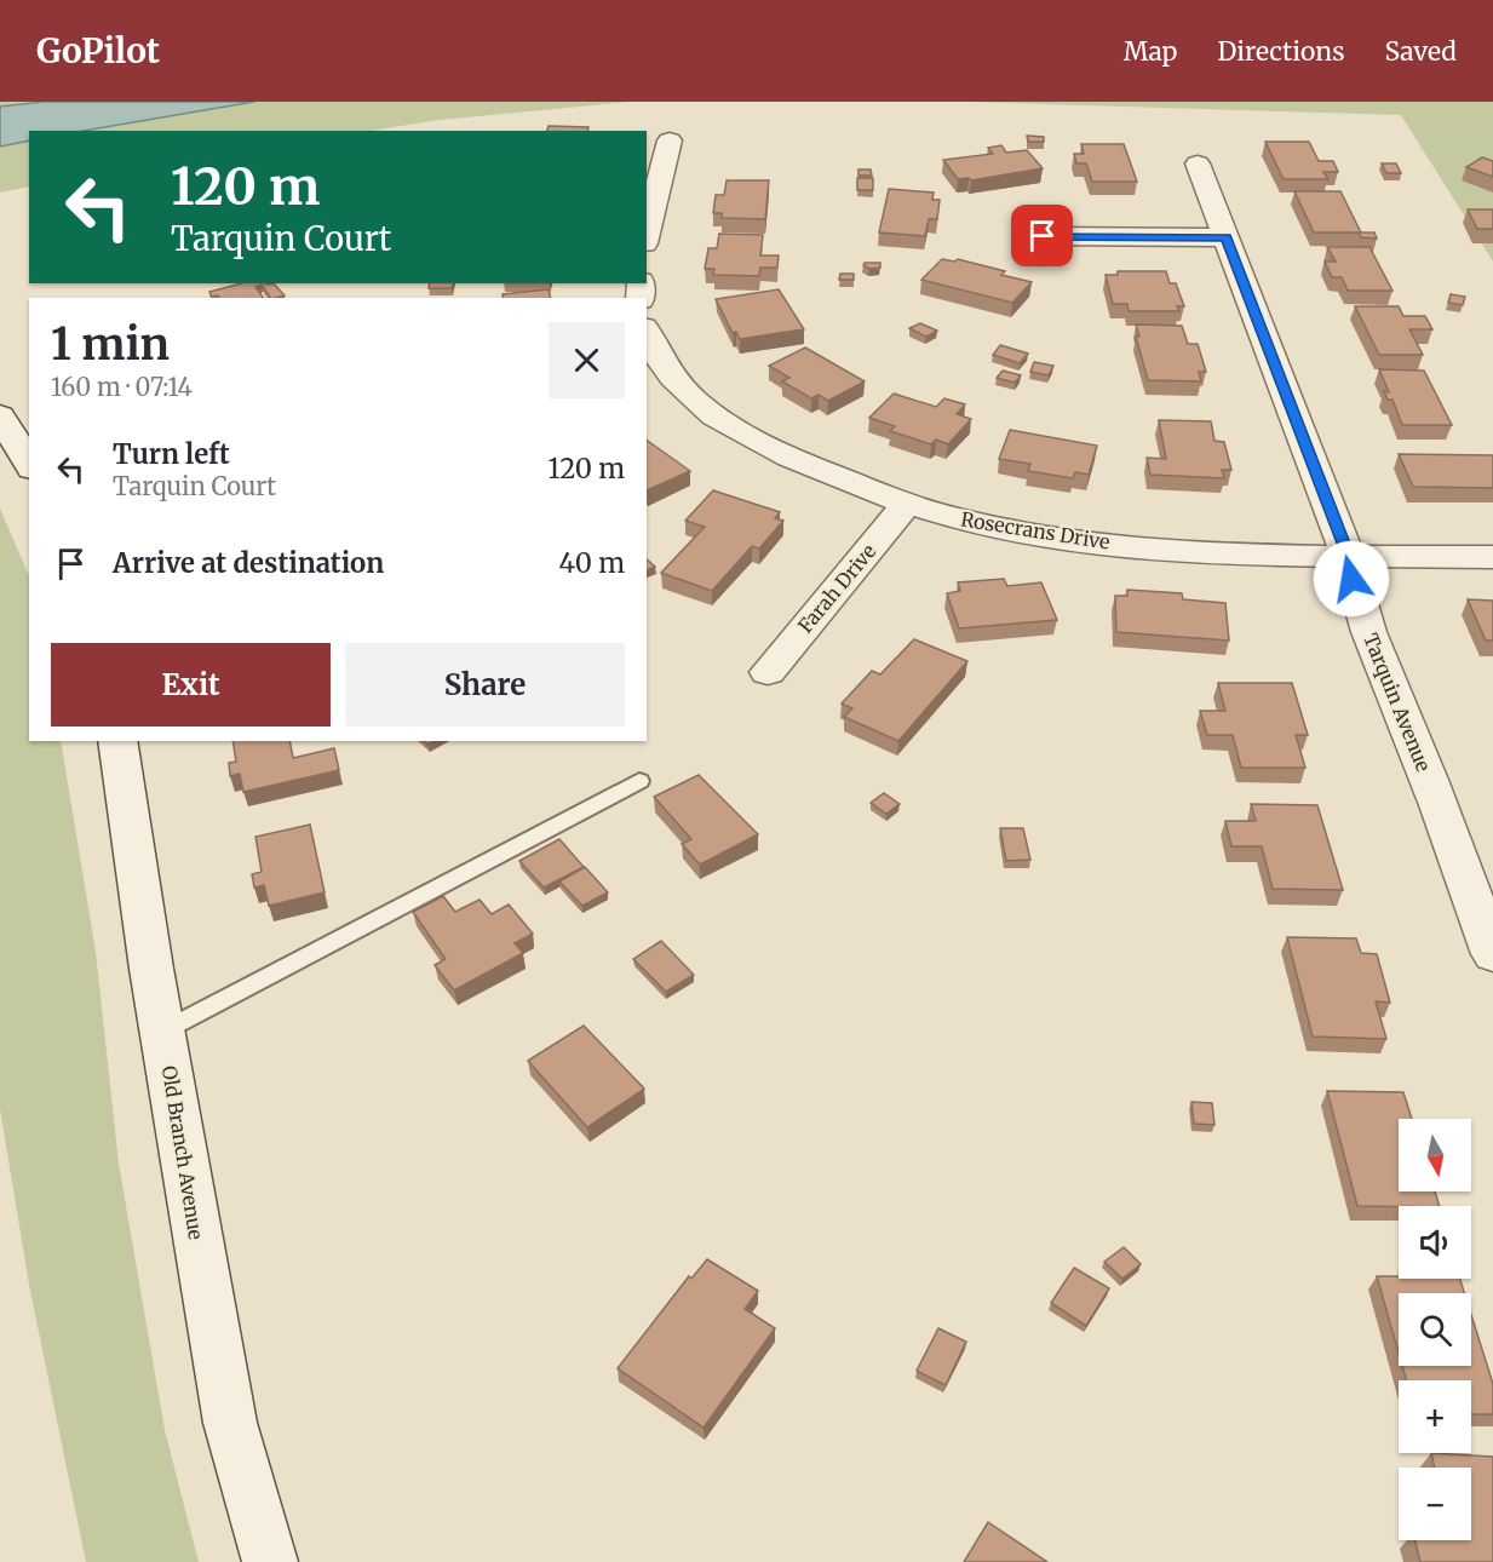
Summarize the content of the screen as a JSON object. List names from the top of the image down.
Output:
{
  "streets": {
    "street": [
      "Rosecrans Drive",
      "Farah Drive",
      "Tarquin Avenue",
      "Old Branch Avenue"
    ]
  },
  "crossings": [
    ["Rosecrans Drive", "Farah Drive"],
    ["Rosecrans Drive", "Tarquin Avenue"]
  ],
  "north": "bottom",
  "page": {
    "header": "GoPilot",
    "nav": ["Map", "Directions", "Saved"],
    "turn": ["120 m", "Tarquin Court"],
    "heading": ["1 min", "160 m · 07:14"],
    "list": [
      {
        "name": "Turn left",
        "note": "Tarquin Court",
        "value": "120 m"
      },
      {
        "name": "Arrive at destination",
        "value": "40 m"
      }
    ],
    "buttons": ["Exit", "Share"],
    "map_buttons": ["+", "−"]
  }
}
